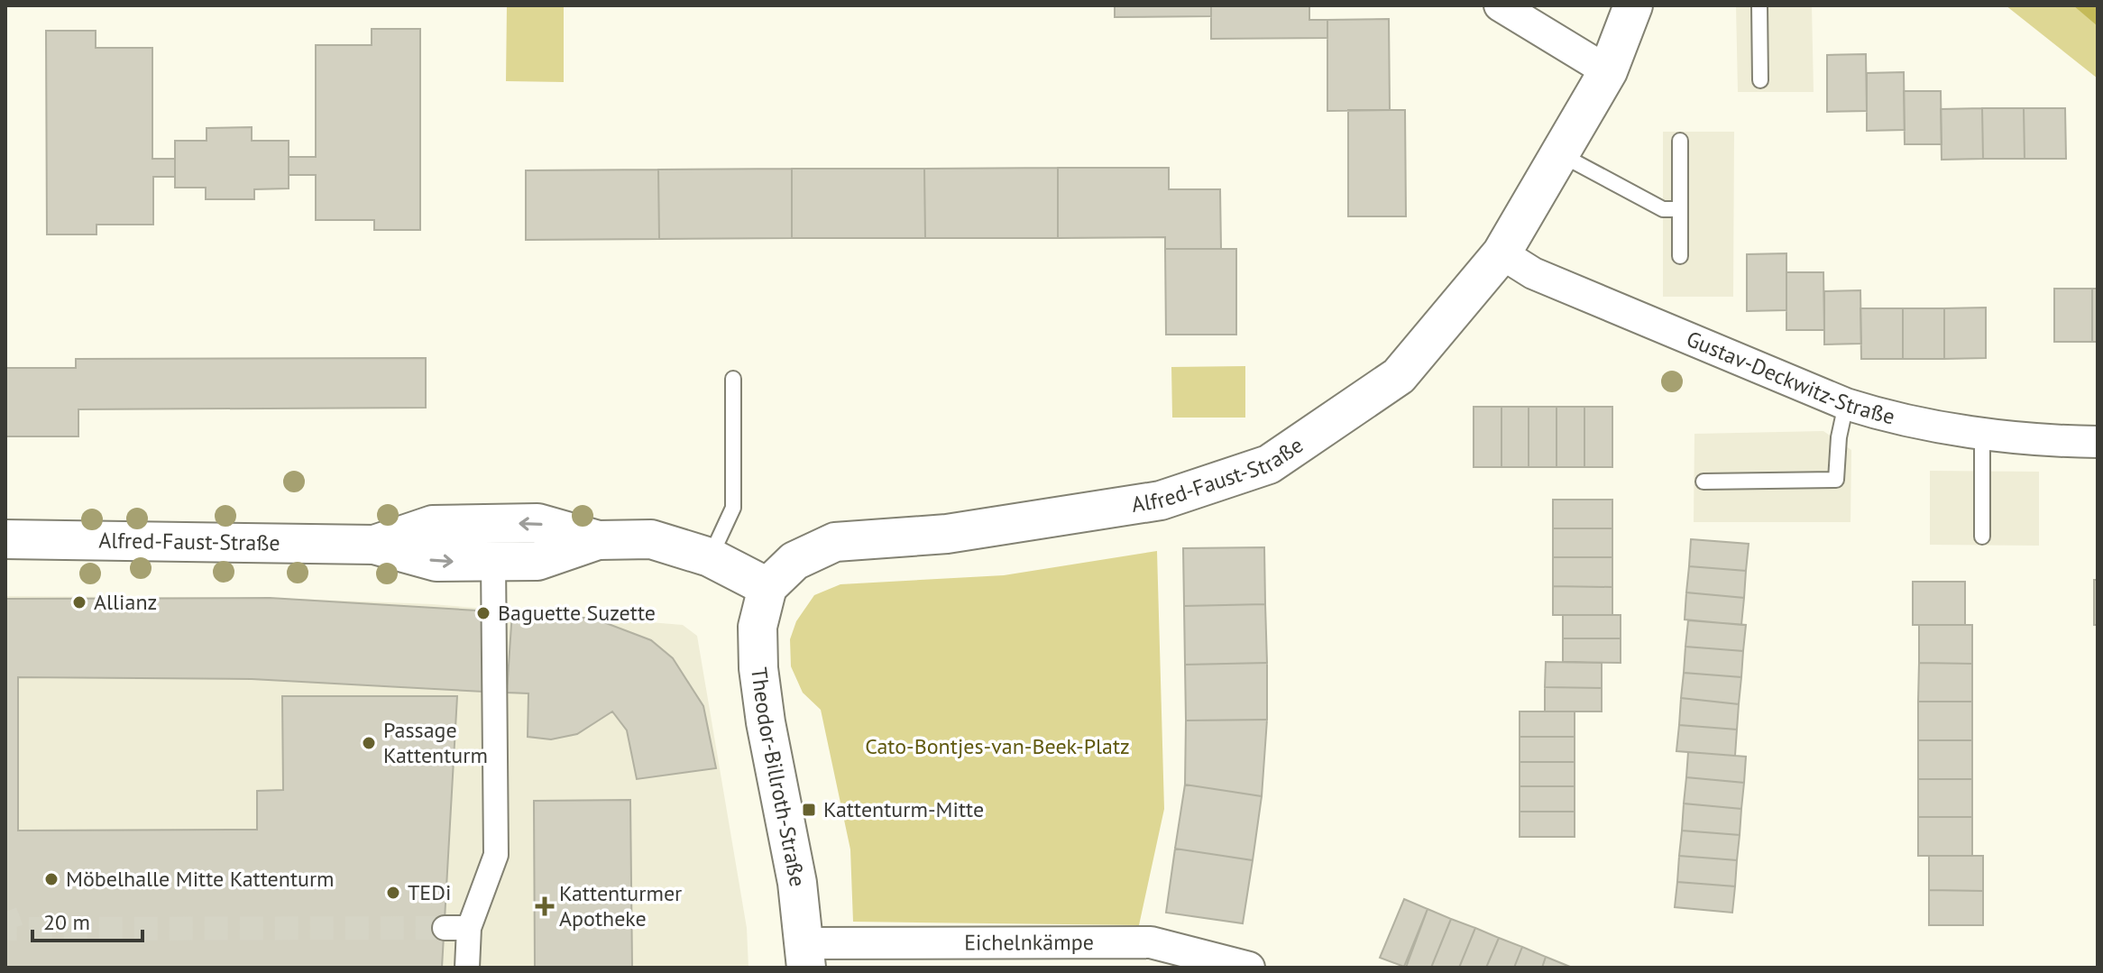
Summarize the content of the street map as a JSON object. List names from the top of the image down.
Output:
{
  "streets": {
    "street": [
      "Gustav-Deckwitz-Straße",
      "Alfred-Faust-Straße",
      "Theodor-Billroth-Straße",
      "Eichelnkämpe"
    ]
  },
  "crossings": [
    ["Gustav-Deckwitz-Straße", "Alfred-Faust-Straße"],
    ["Alfred-Faust-Straße", "Theodor-Billroth-Straße"],
    ["Theodor-Billroth-Straße", "Eichelnkämpe"]
  ],
  "parks": ["Cato-Bontjes-van-Beek-Platz"],
  "places": {
    "other": [
      "Allianz",
      "Baguette Suzette",
      "Passage Kattenturm",
      "Möbelhalle Mitte Kattenturm",
      "TEDi"
    ],
    "transit": ["Kattenturm-Mitte"],
    "health": ["Kattenturmer Apotheke"]
  },
  "scale_bar": "20 m"
}
